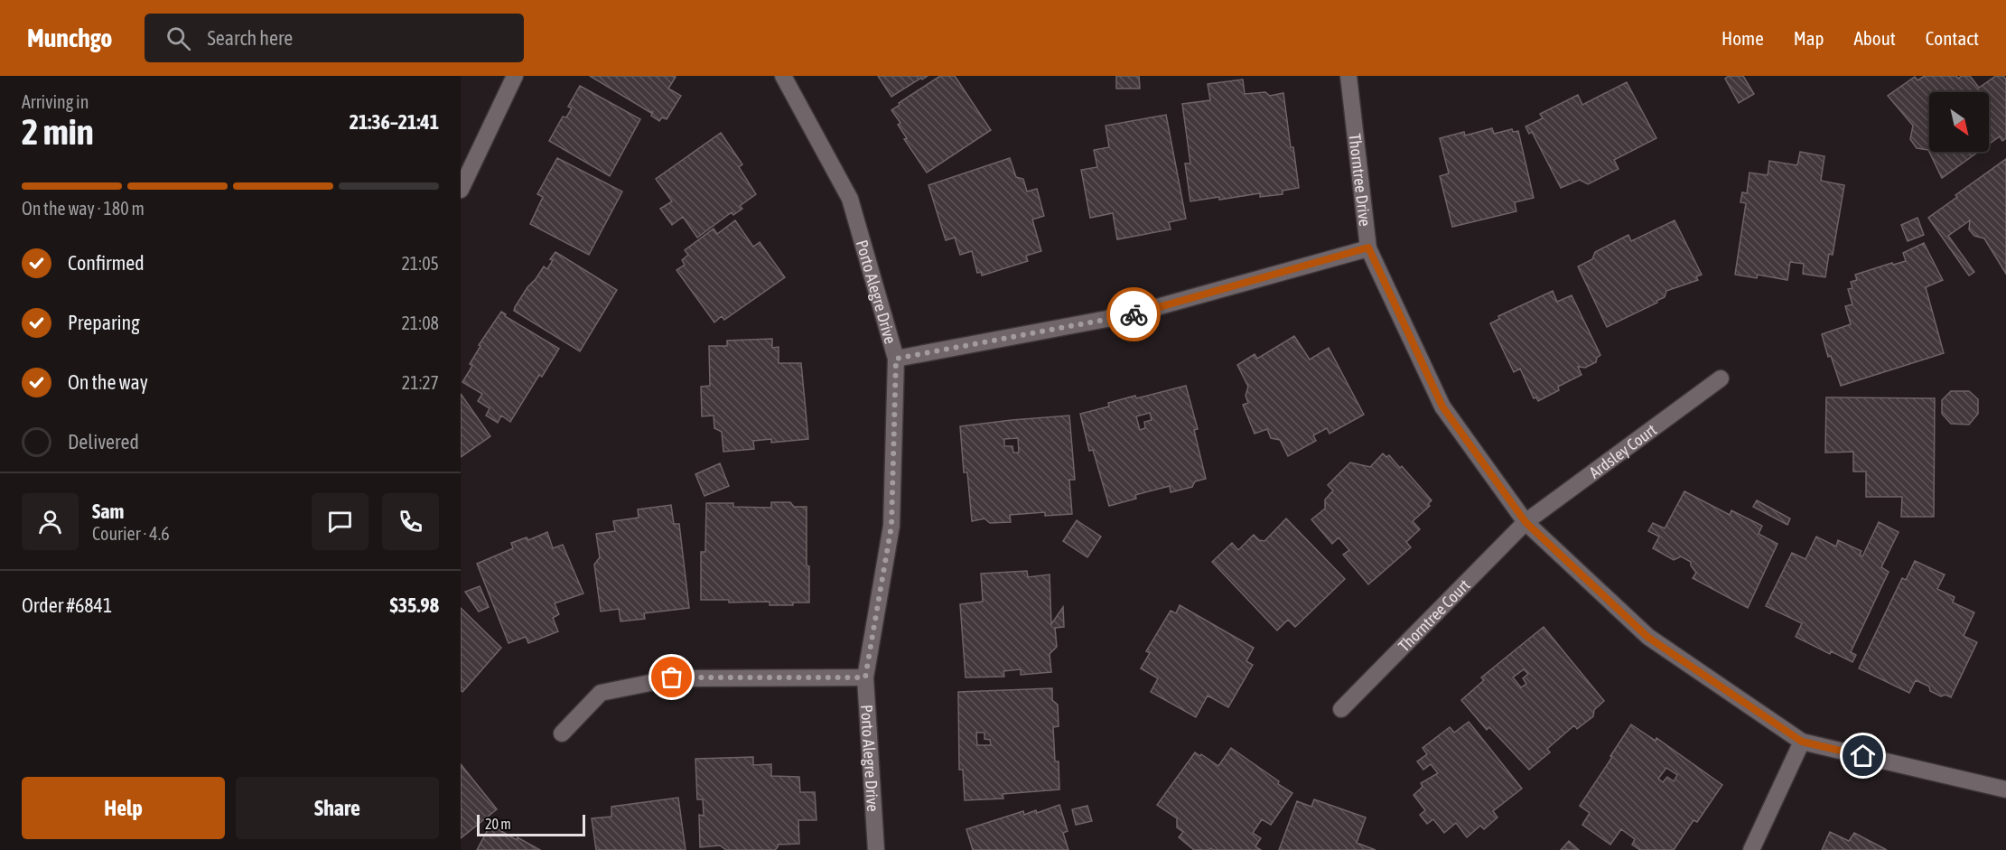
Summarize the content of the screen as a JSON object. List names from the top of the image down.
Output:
{
  "streets": {
    "street": [
      "Thorntree Drive",
      "Porto Alegre Drive",
      "Ardsley Court",
      "Thorntree Court"
    ]
  },
  "crossings": [
    ["Thorntree Drive", "Ardsley Court"],
    ["Thorntree Drive", "Thorntree Court"],
    ["Ardsley Court", "Thorntree Court"]
  ],
  "scale_bar": "20 m",
  "north": "bottom right",
  "page": {
    "header": "Munchgo",
    "search": "Search here",
    "nav": [
      "Home",
      "Map",
      "About",
      "Contact"
    ],
    "heading": ["2 min", "Arriving in", "21:36–21:41"],
    "panel": [
      "Sam",
      "Courier · 4.6",
      "Order #6841",
      "$35.98"
    ],
    "bar": "On the way · 180 m",
    "list": [
      ["Confirmed", "21:05"],
      ["Preparing", "21:08"],
      ["On the way", "21:27"],
      "Delivered"
    ],
    "buttons": ["Help", "Share"],
    "scale": "20 m"
  }
}
